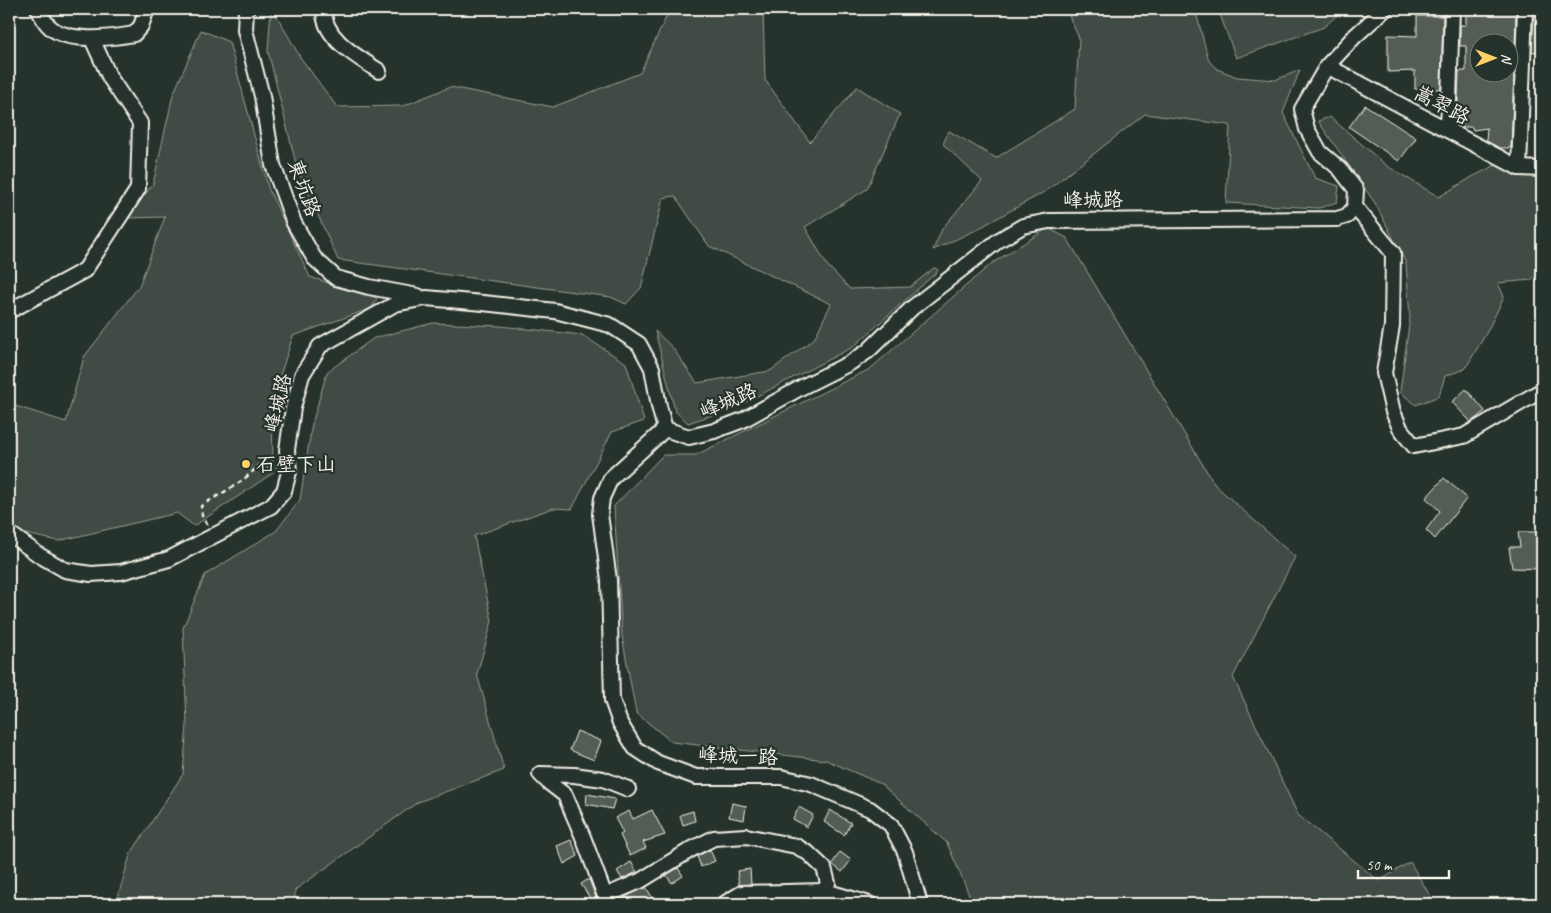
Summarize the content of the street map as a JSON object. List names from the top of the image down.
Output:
{
  "streets": {
    "street": [
      "嵩翠路",
      "東坑路",
      "峰城路",
      "峰城一路"
    ]
  },
  "crossings": [
    ["東坑路", "峰城路"],
    ["峰城路", "峰城一路"]
  ],
  "places": ["石壁下山"],
  "scale_bar": "50 m",
  "north": "right"
}
